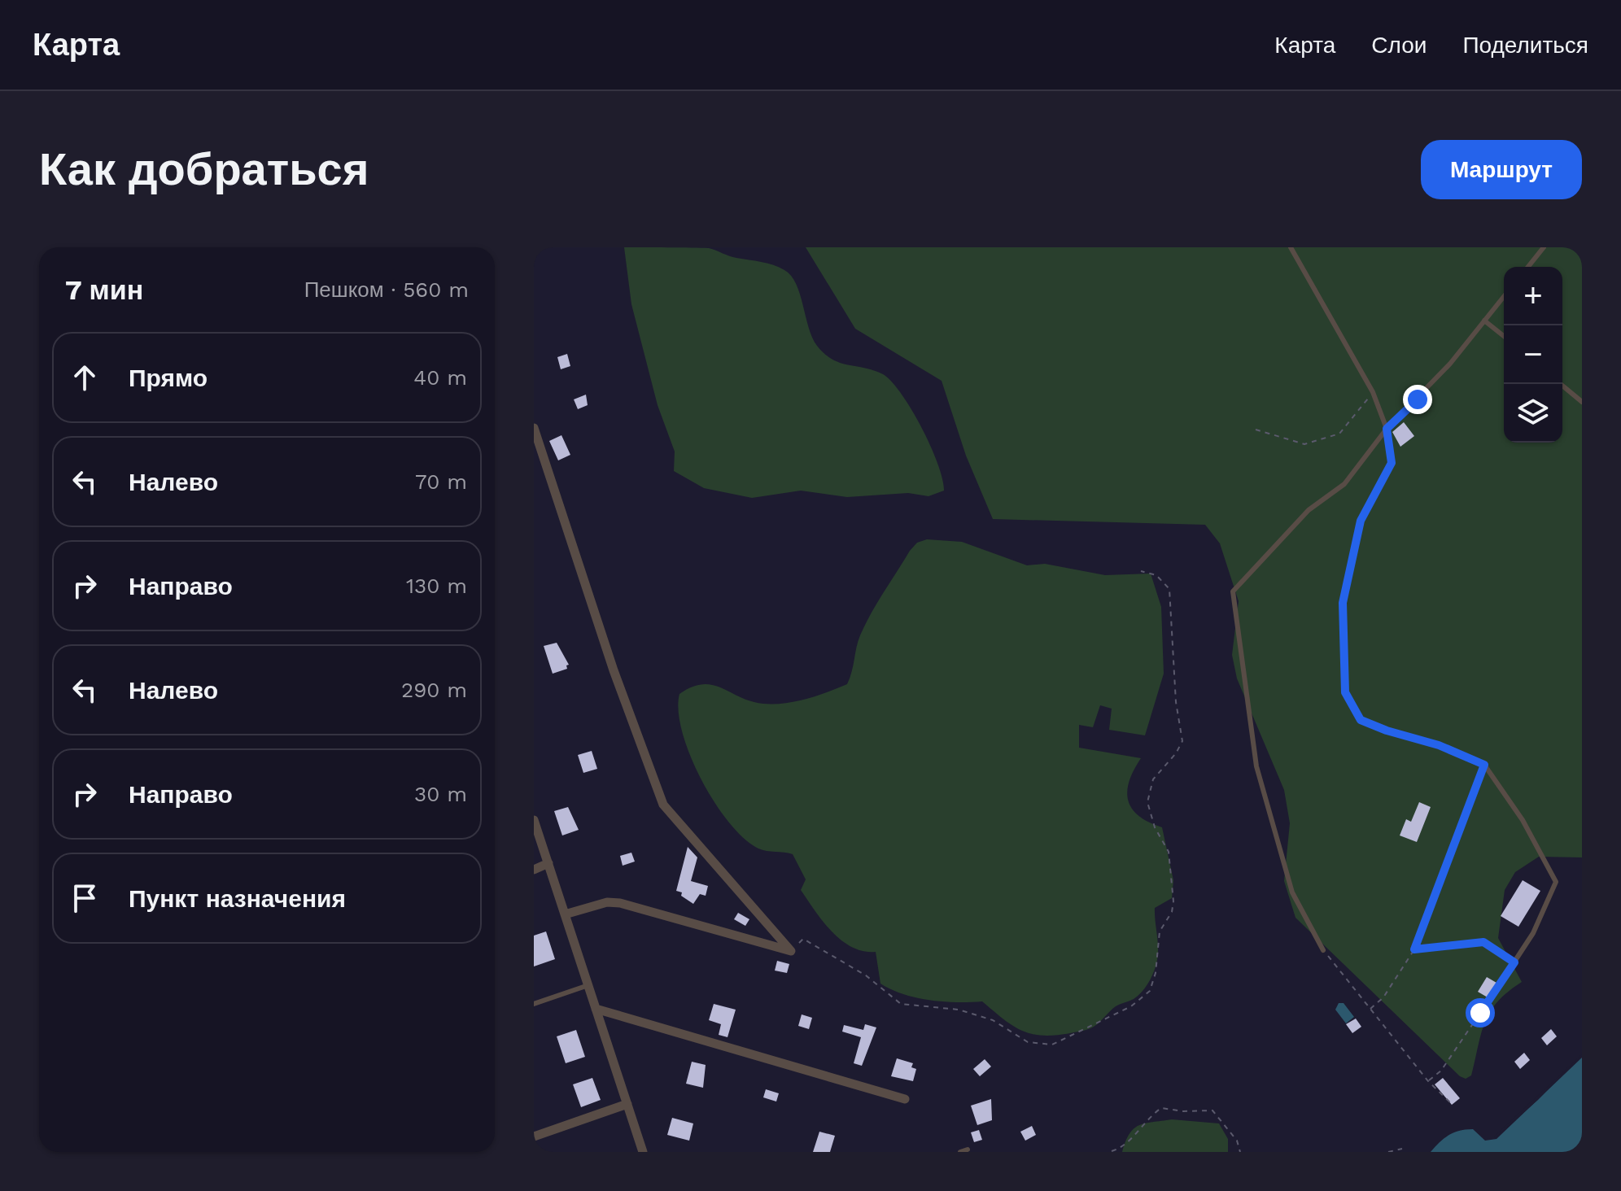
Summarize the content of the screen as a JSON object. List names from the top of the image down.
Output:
{
  "page": {
    "header": "Карта",
    "nav": ["Карта", "Слои", "Поделиться"],
    "buttons": "Маршрут",
    "title": "Как добраться",
    "heading": ["7 мин", "Пешком · 560 m"],
    "map_buttons": ["+", "−"],
    "list": [
      ["Прямо", "40 m"],
      ["Налево", "70 m"],
      ["Направо", "130 m"],
      ["Налево", "290 m"],
      ["Направо", "30 m"],
      "Пункт назначения"
    ]
  }
}
